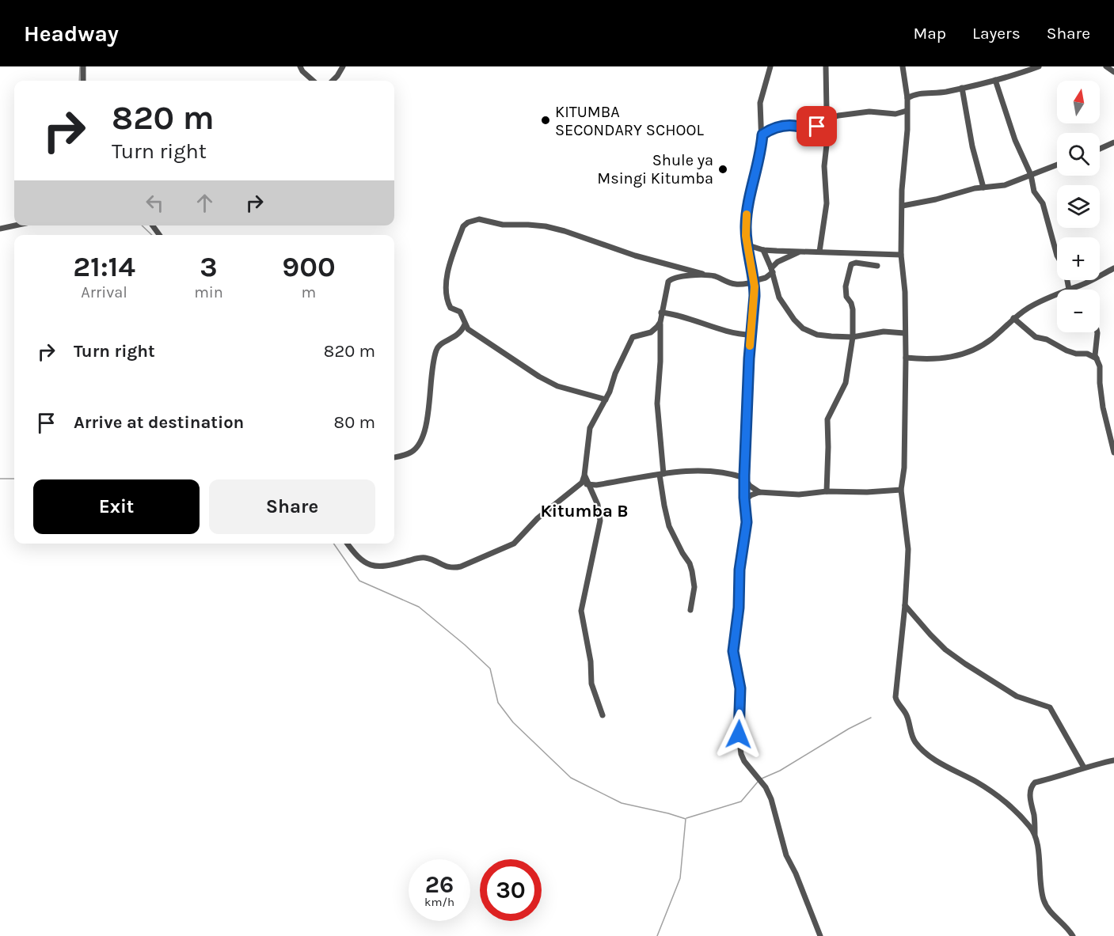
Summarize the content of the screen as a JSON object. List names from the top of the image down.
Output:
{
  "districts": ["Kitumba B"],
  "places": ["KITUMBA SECONDARY SCHOOL", "Shule ya Msingi Kitumba"],
  "north": "top",
  "page": {
    "header": "Headway",
    "nav": ["Map", "Layers", "Share"],
    "map_buttons": ["+", "−"],
    "turn": ["820 m", "Turn right"],
    "eta": [
      "21:14",
      "Arrival",
      "3",
      "min",
      "900",
      "m"
    ],
    "list": [
      {
        "name": "Turn right",
        "value": "820 m"
      },
      {
        "name": "Arrive at destination",
        "value": "80 m"
      }
    ],
    "buttons": ["Exit", "Share"],
    "speed": "26 km/h",
    "limit": "30"
  }
}
